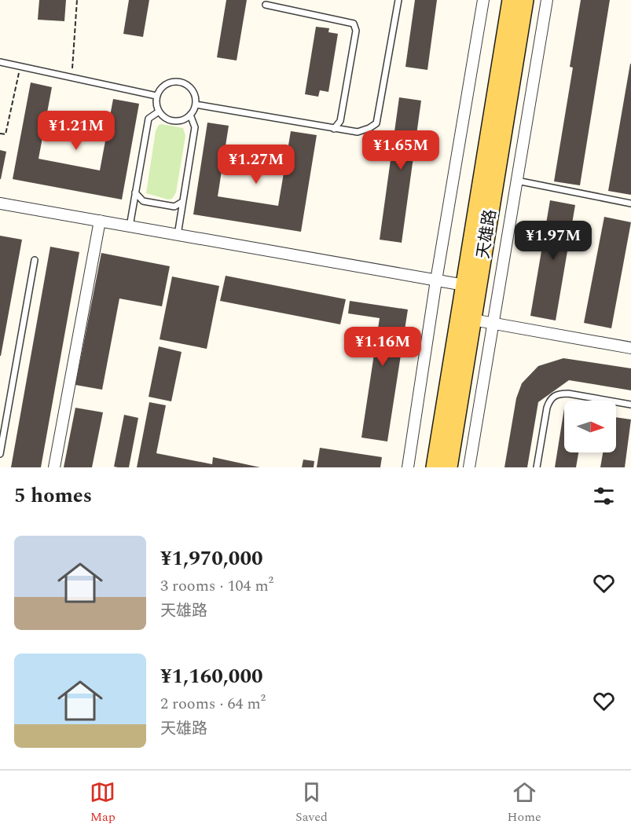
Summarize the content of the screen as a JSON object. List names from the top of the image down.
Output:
{
  "streets": {
    "main road": ["天雄路"]
  },
  "north": "right",
  "page": {
    "price": [
      "¥1.21M",
      "¥1.65M",
      "¥1.27M",
      "¥1.97M",
      "¥1.16M"
    ],
    "heading": "5 homes",
    "list": [
      {
        "name": "¥1,970,000",
        "note": "3 rooms · 104 m² · 天雄路"
      },
      {
        "name": "¥1,160,000",
        "note": "2 rooms · 64 m² · 天雄路"
      }
    ],
    "tabs": ["Map", "Saved", "Home"]
  }
}
